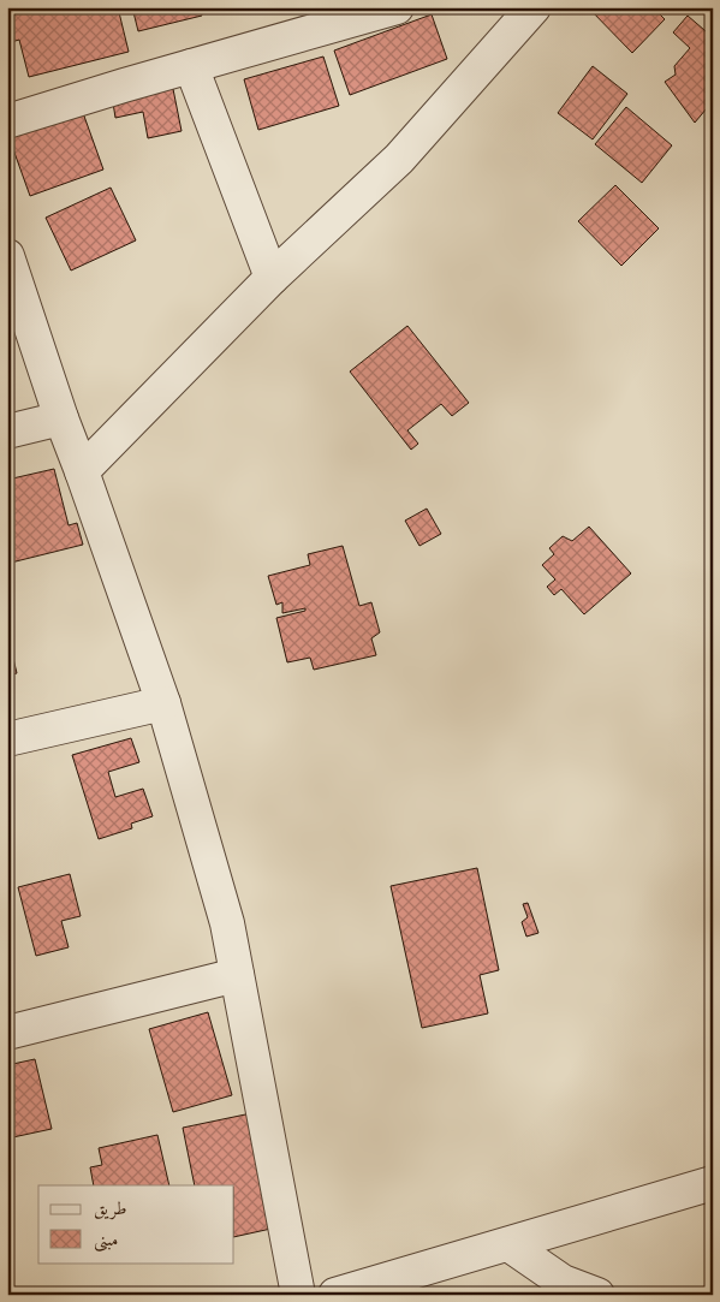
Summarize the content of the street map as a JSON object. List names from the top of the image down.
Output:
{
  "legend": ["طريق", "مبنى"]
}
